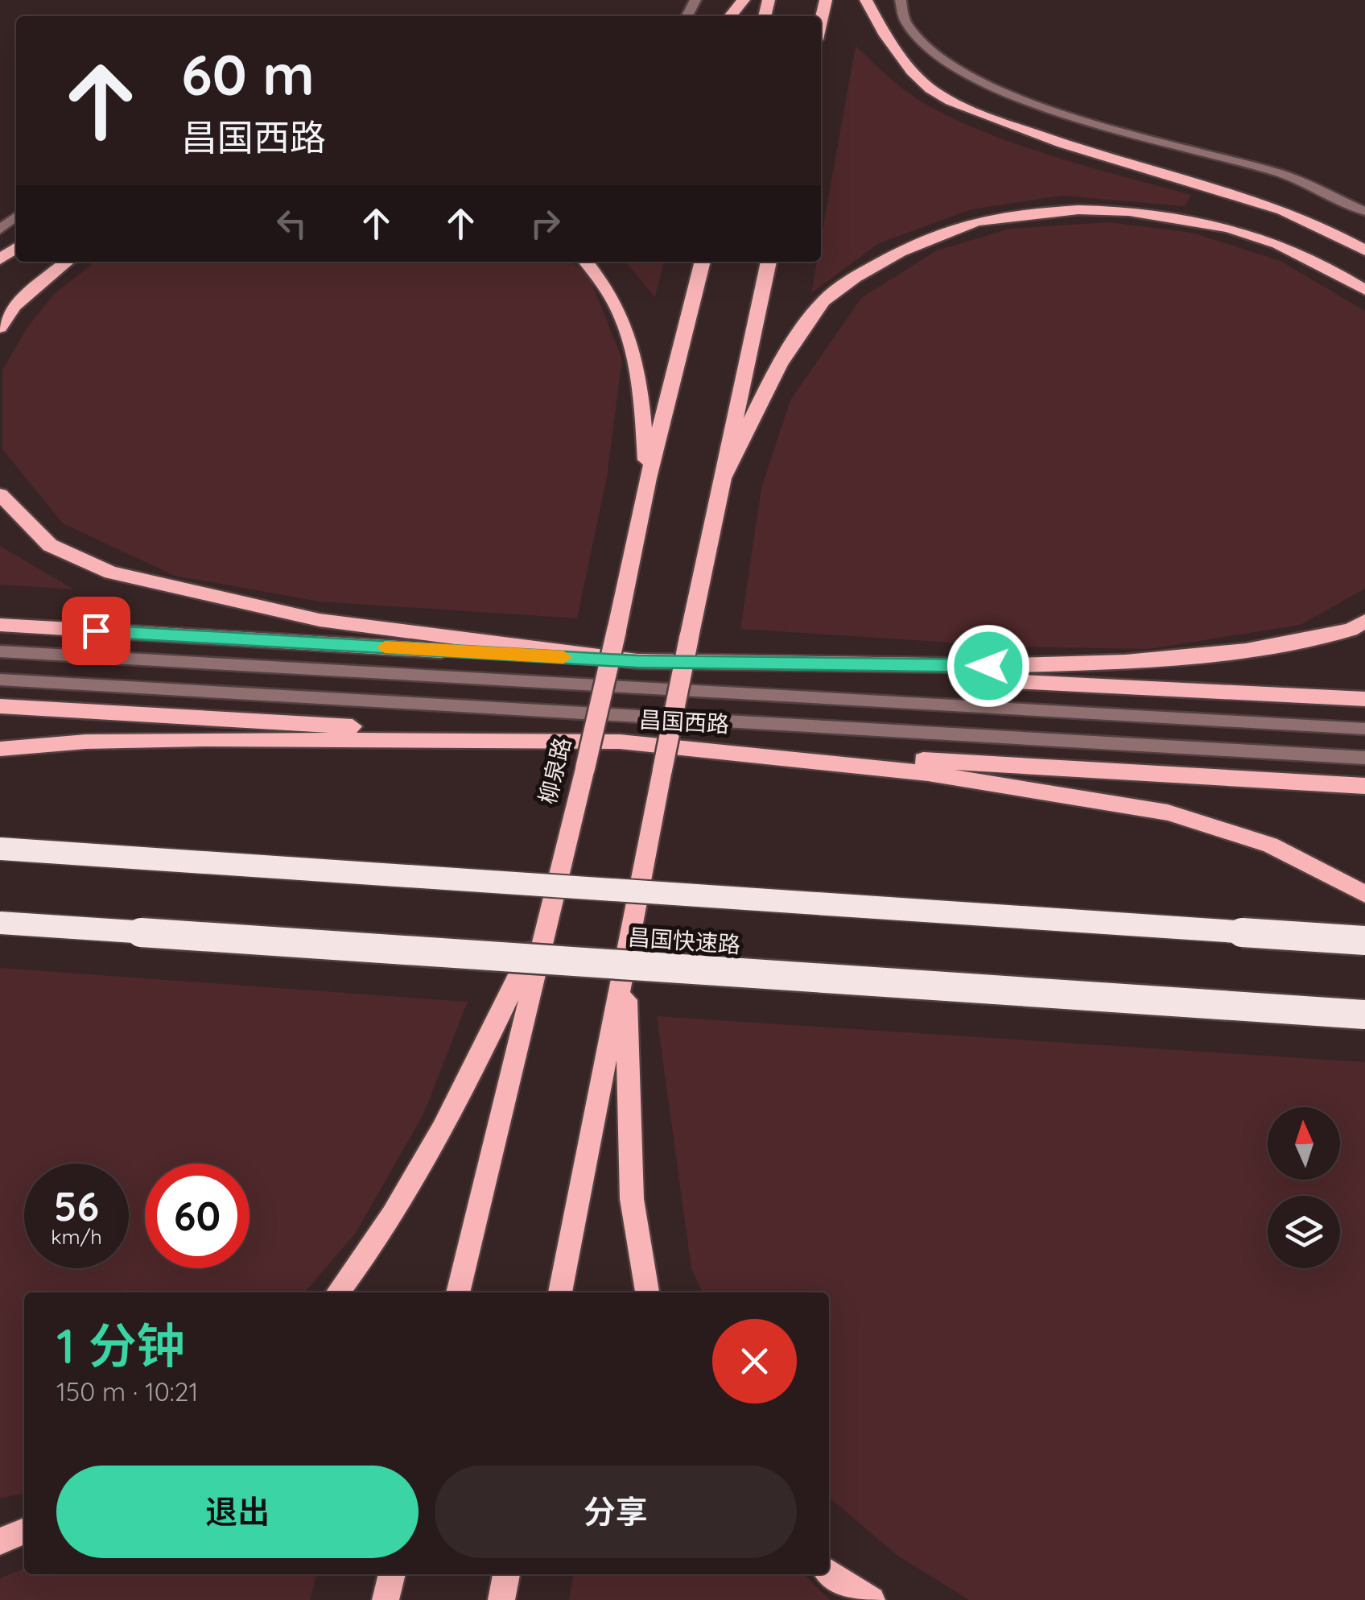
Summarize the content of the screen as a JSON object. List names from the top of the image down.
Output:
{
  "streets": {
    "highway": ["昌国快速路"],
    "main road": ["昌国西路", "柳泉路"]
  },
  "north": "top",
  "page": {
    "turn": ["60 m", "昌国西路"],
    "speed": "56 km/h",
    "limit": "60",
    "heading": ["1 分钟", "150 m · 10:21"],
    "buttons": ["退出", "分享"]
  }
}
